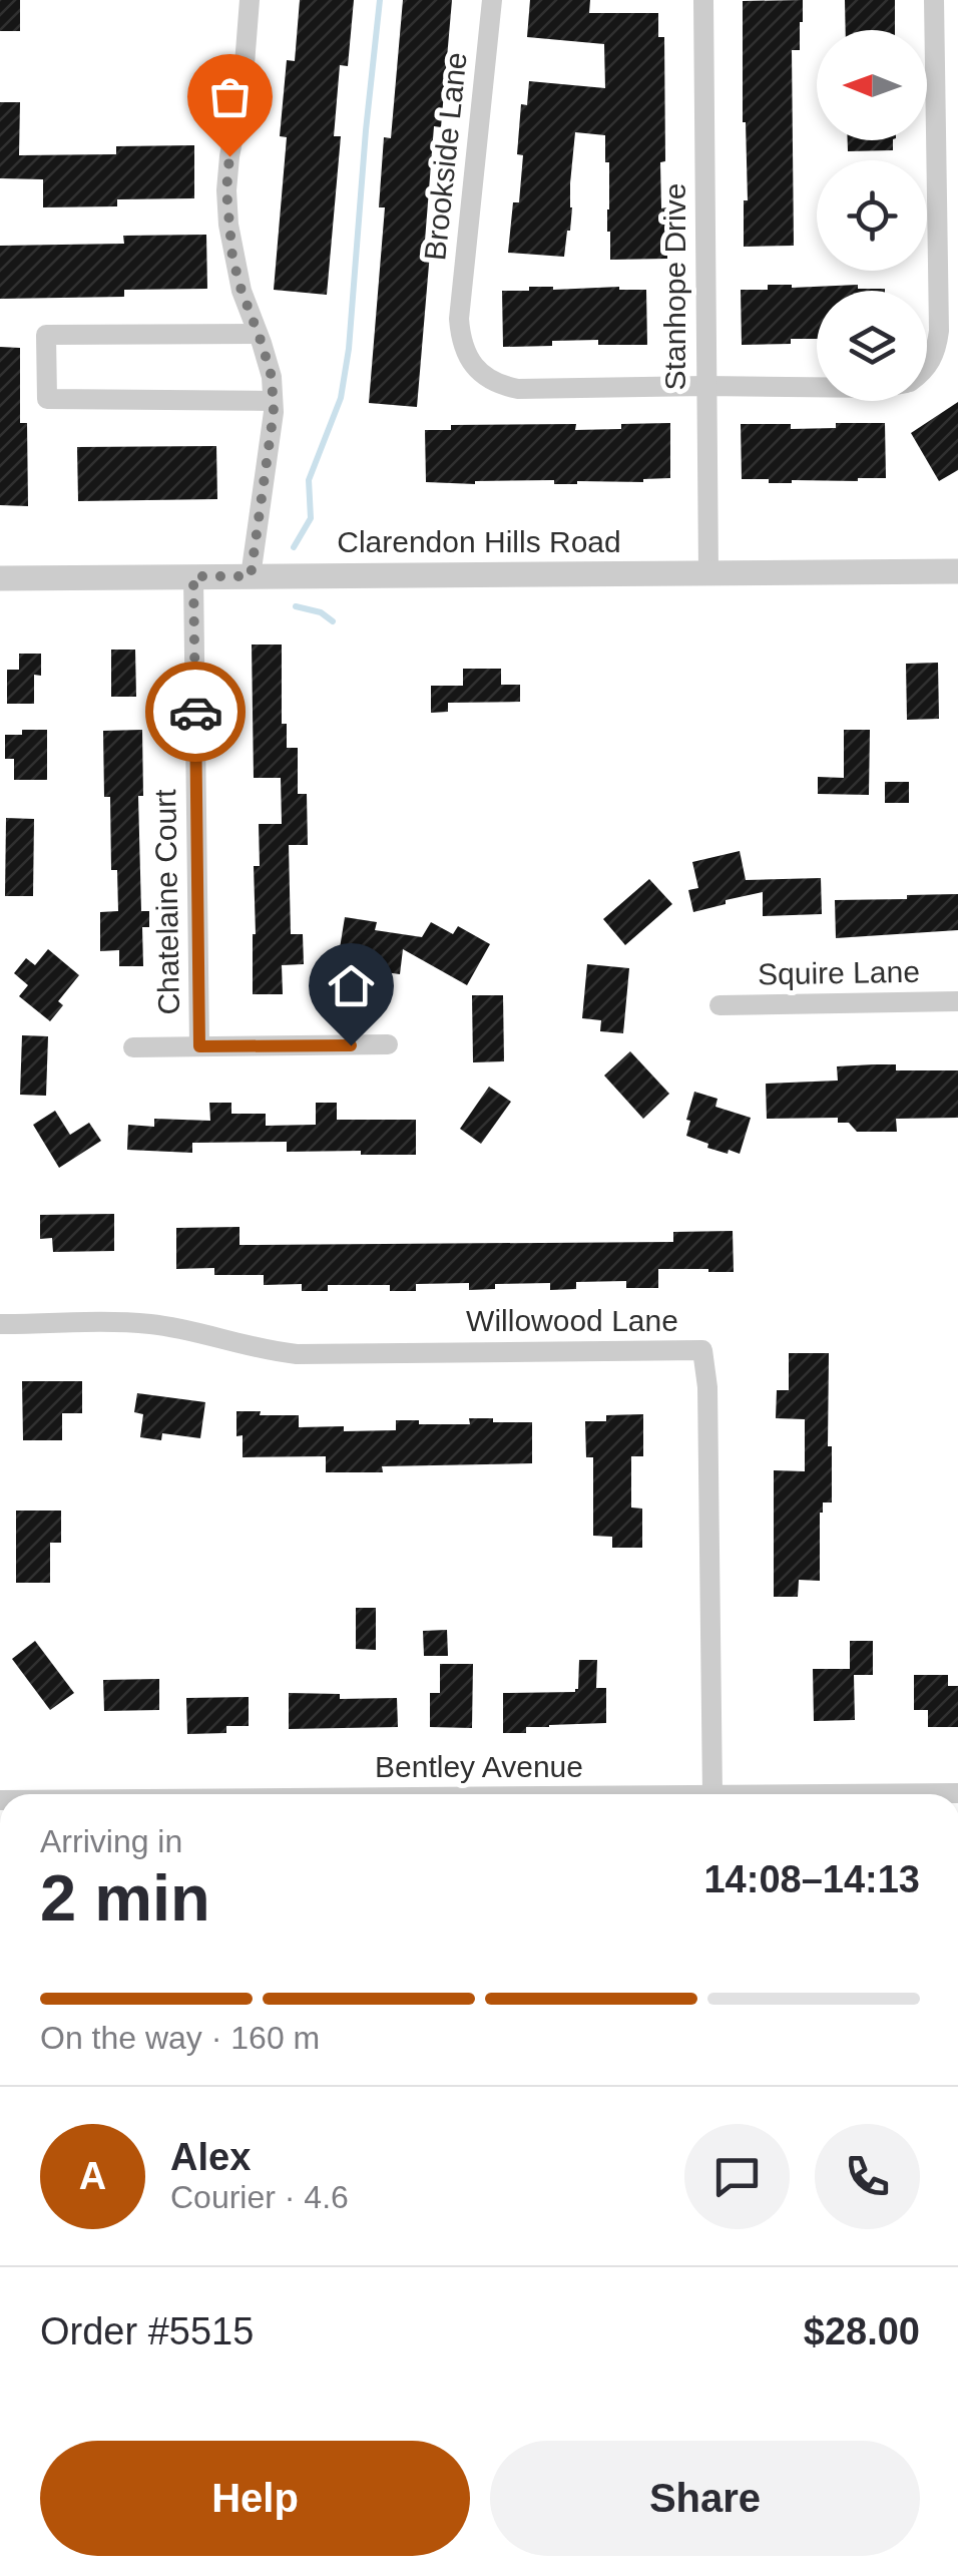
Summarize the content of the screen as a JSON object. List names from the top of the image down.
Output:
{
  "streets": {
    "street": [
      "Brookside Lane",
      "Stanhope Drive",
      "Clarendon Hills Road",
      "Chatelaine Court",
      "Squire Lane",
      "Willowood Lane",
      "Bentley Avenue"
    ]
  },
  "crossings": [
    ["Brookside Lane", "Stanhope Drive"],
    ["Stanhope Drive", "Clarendon Hills Road"],
    ["Clarendon Hills Road", "Chatelaine Court"]
  ],
  "north": "left",
  "page": {
    "heading": ["2 min", "Arriving in", "14:08–14:13"],
    "panel": [
      "Alex",
      "Courier · 4.6",
      "Order #5515",
      "$28.00"
    ],
    "bar": "On the way · 160 m",
    "round": "A",
    "buttons": ["Help", "Share"]
  }
}
